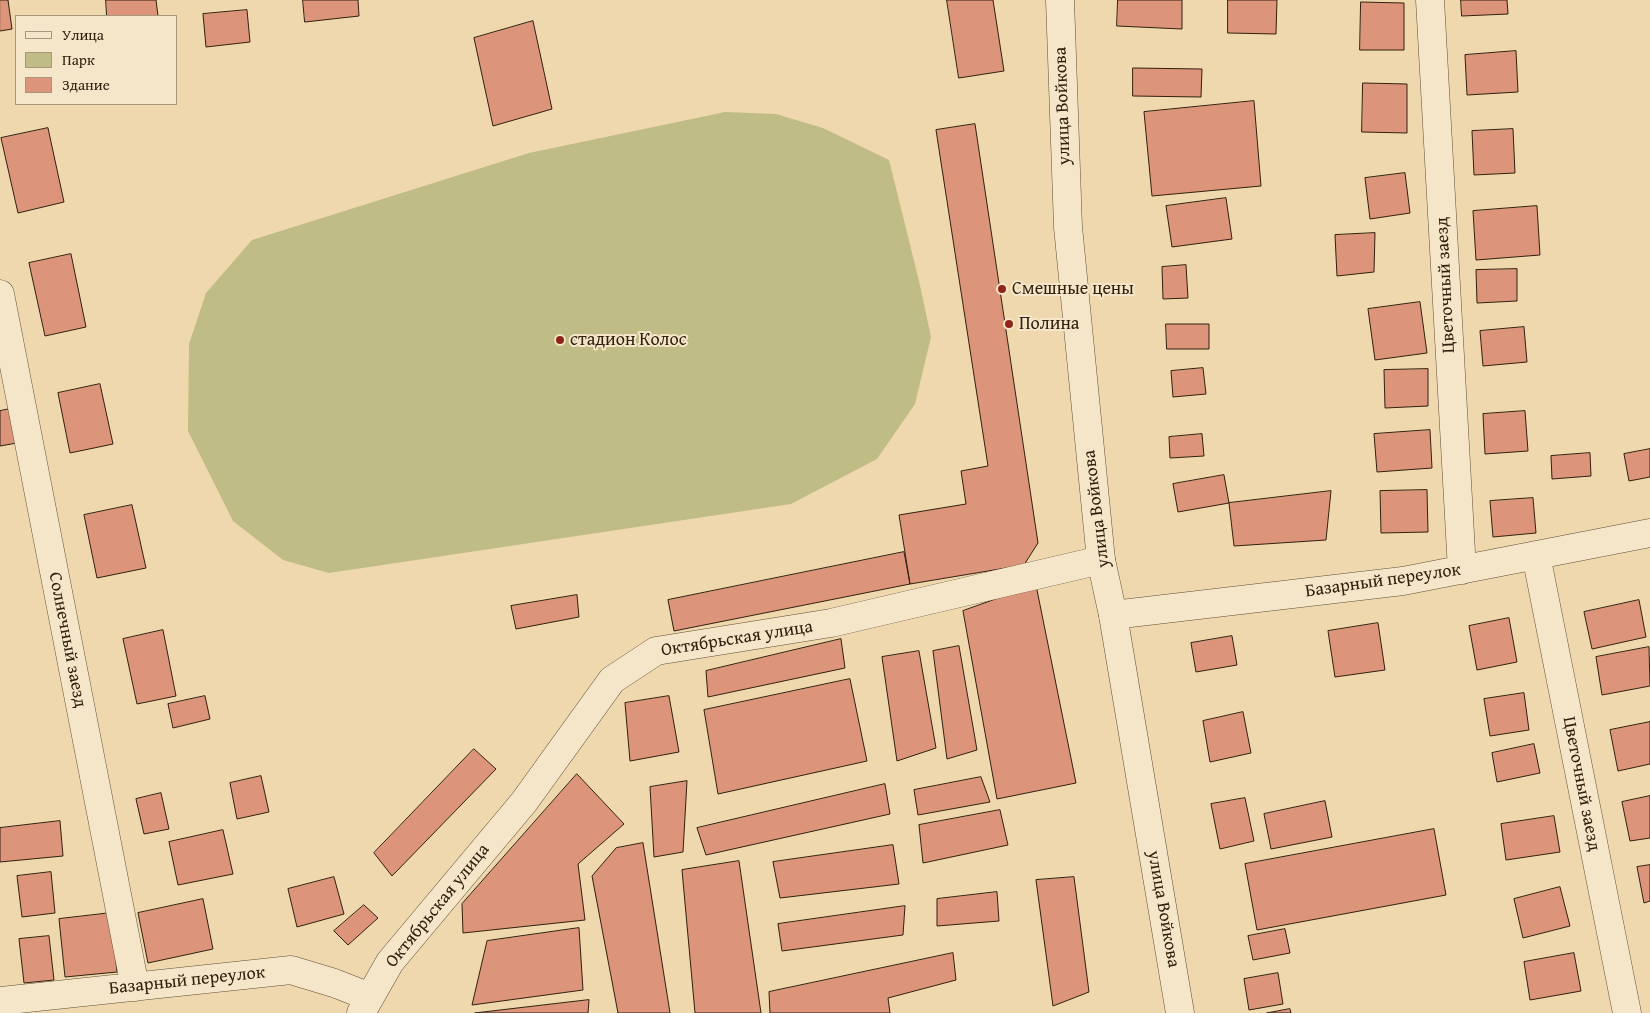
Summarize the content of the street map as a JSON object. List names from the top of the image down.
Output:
{
  "streets": {
    "street": [
      "улица Войкова",
      "Цветочный заезд",
      "Базарный переулок",
      "Октябрьская улица",
      "Солнечный заезд"
    ]
  },
  "crossings": [
    ["улица Войкова", "Базарный переулок"],
    ["улица Войкова", "Октябрьская улица"],
    ["Цветочный заезд", "Базарный переулок"],
    ["Базарный переулок", "Октябрьская улица"],
    ["Базарный переулок", "Солнечный заезд"]
  ],
  "places": ["Смешные цены", "Полина", "стадион Колос"],
  "legend": ["Улица", "Парк", "Здание"]
}
